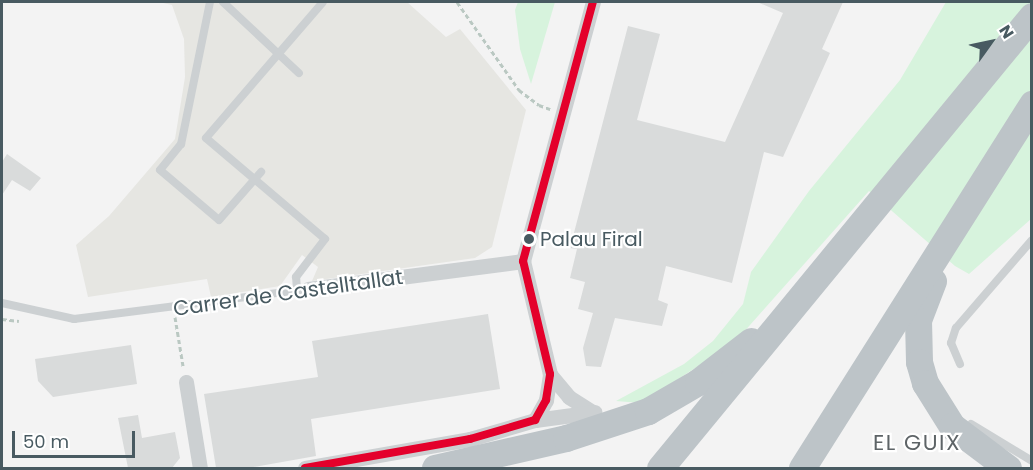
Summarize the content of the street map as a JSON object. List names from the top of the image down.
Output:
{
  "streets": {
    "street": ["Carrer de Castelltallat"]
  },
  "districts": ["EL GUIX"],
  "places": ["Palau Firal"],
  "scale_bar": "50 m",
  "north": "top right"
}
